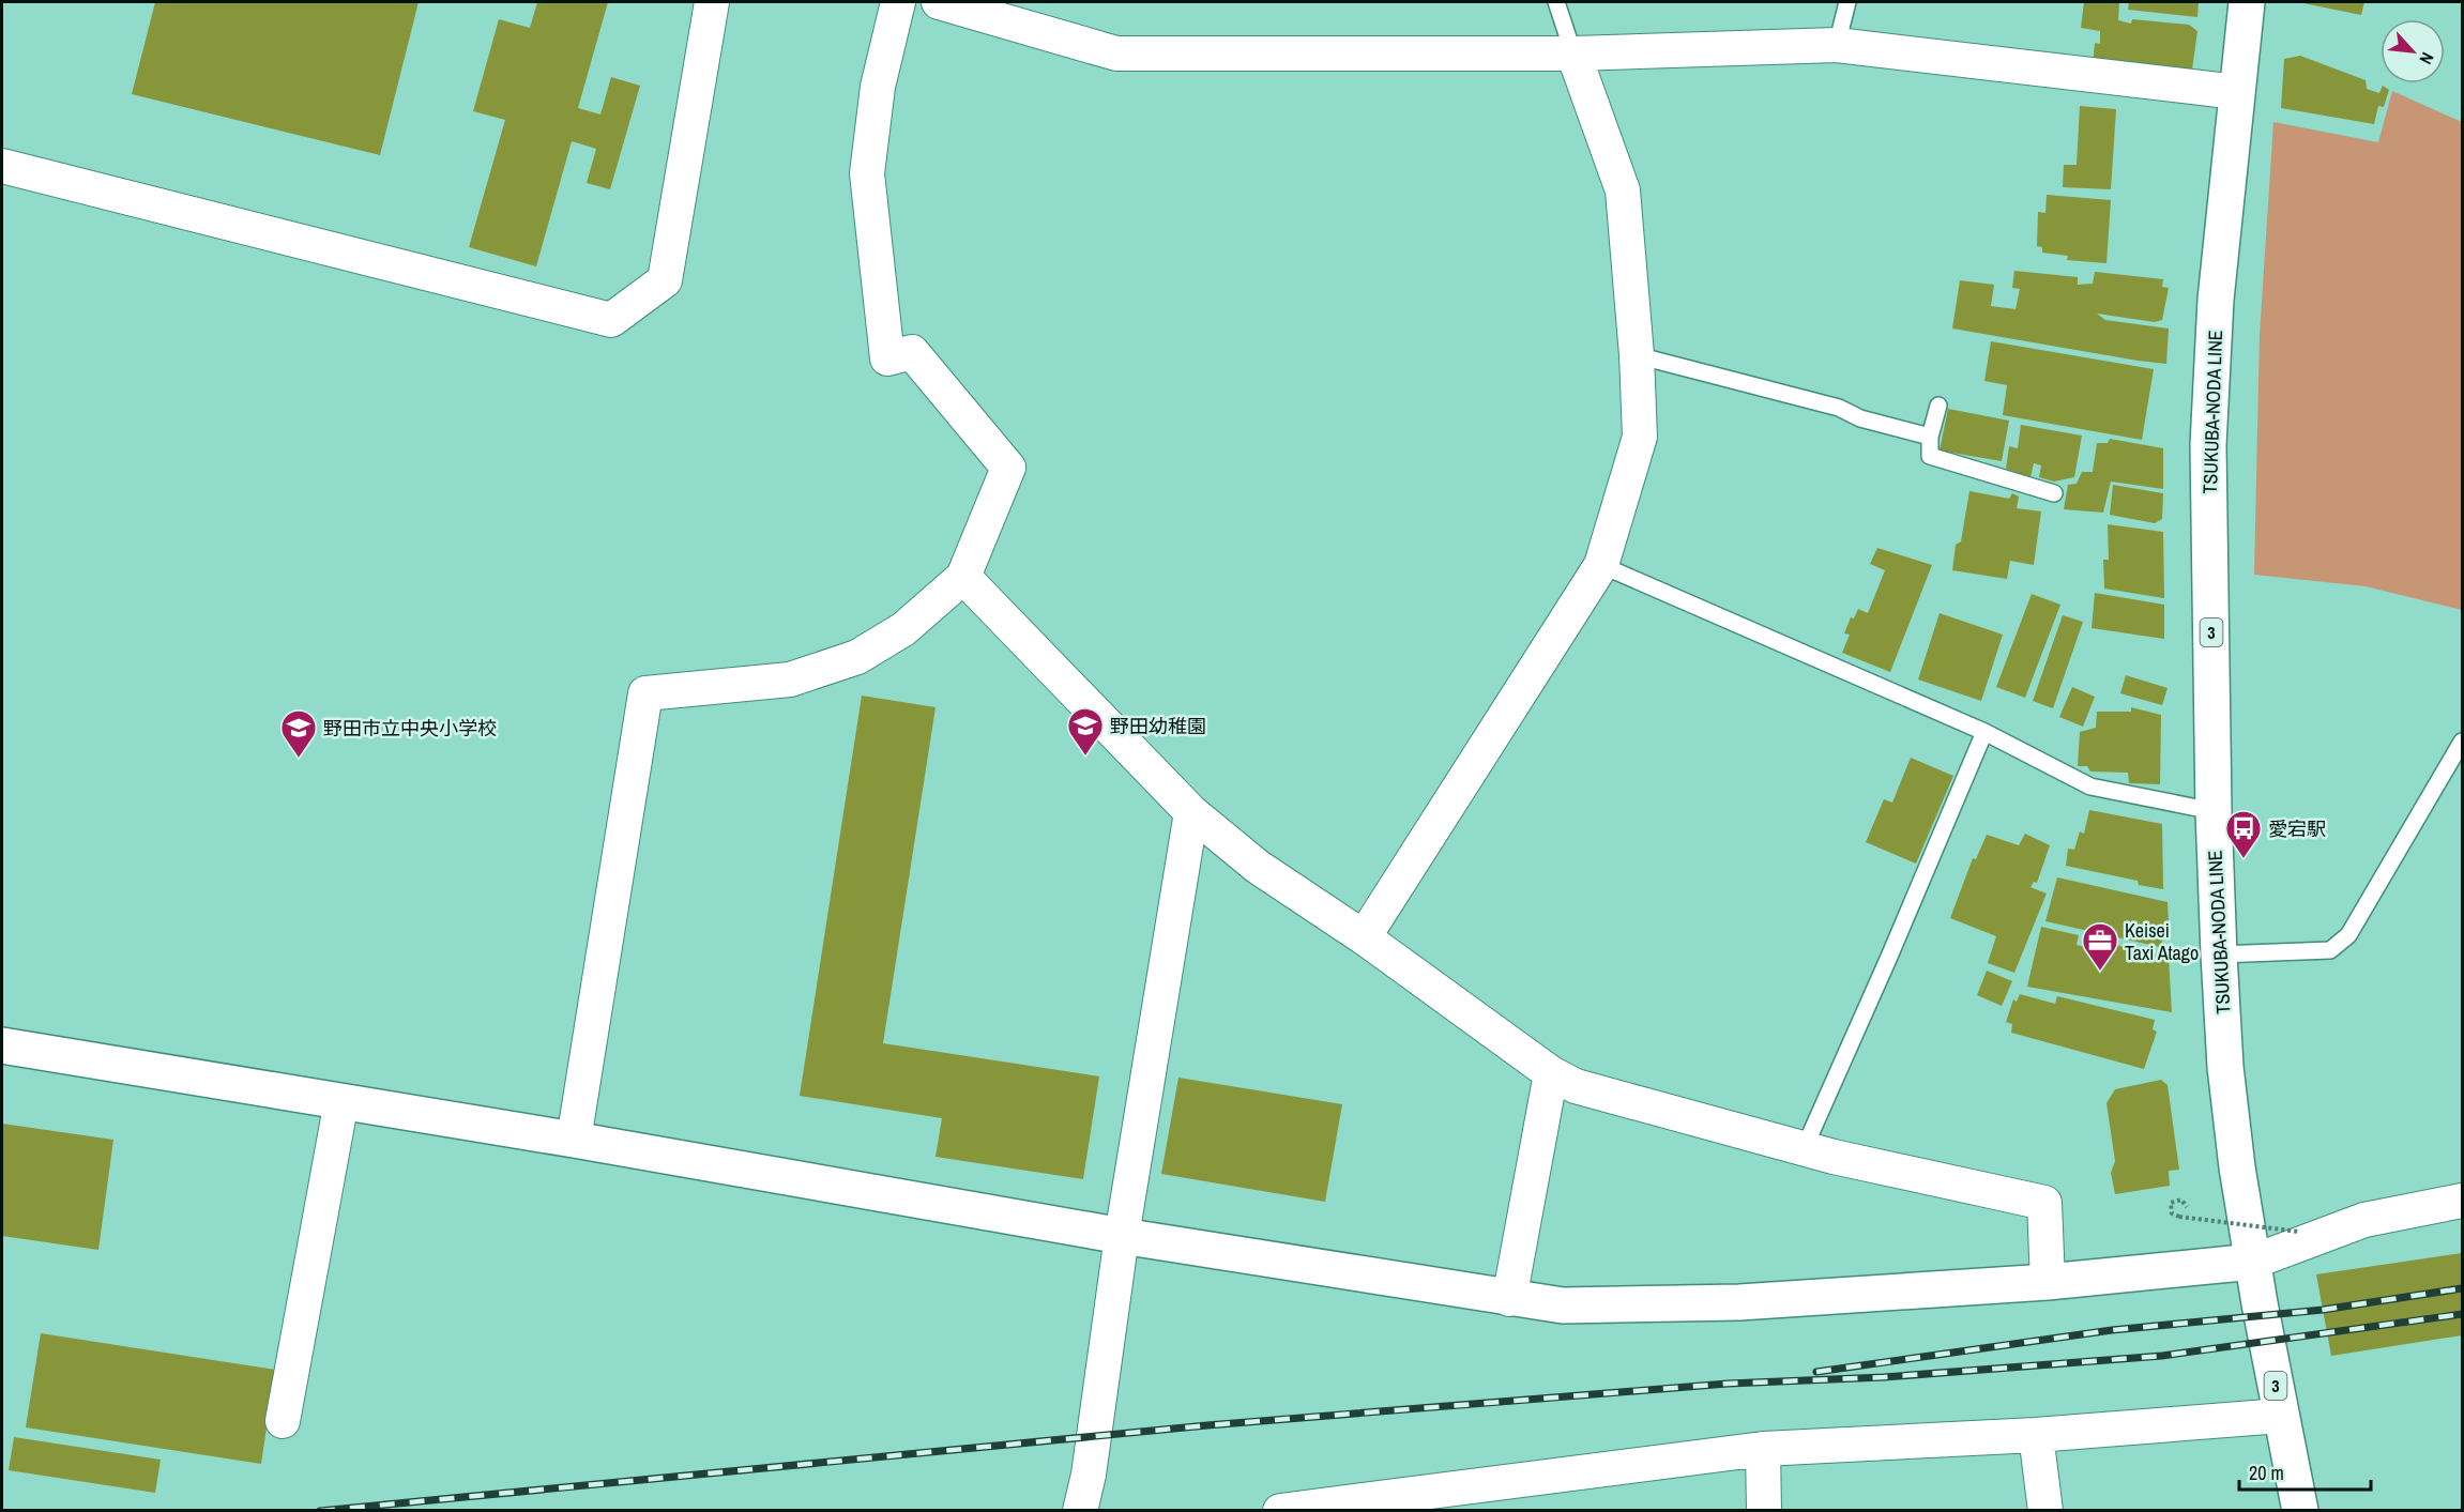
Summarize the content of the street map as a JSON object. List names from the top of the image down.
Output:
{
  "streets": {
    "street": ["TSUKUBA-NODA LINE", "3"]
  },
  "places": {
    "school or university": ["野田幼稚園", "野田市立中央小学校"],
    "bus stop": ["愛宕駅"],
    "office": ["Keisei Taxi Atago"]
  },
  "scale_bar": "20 m",
  "north": "bottom right"
}
